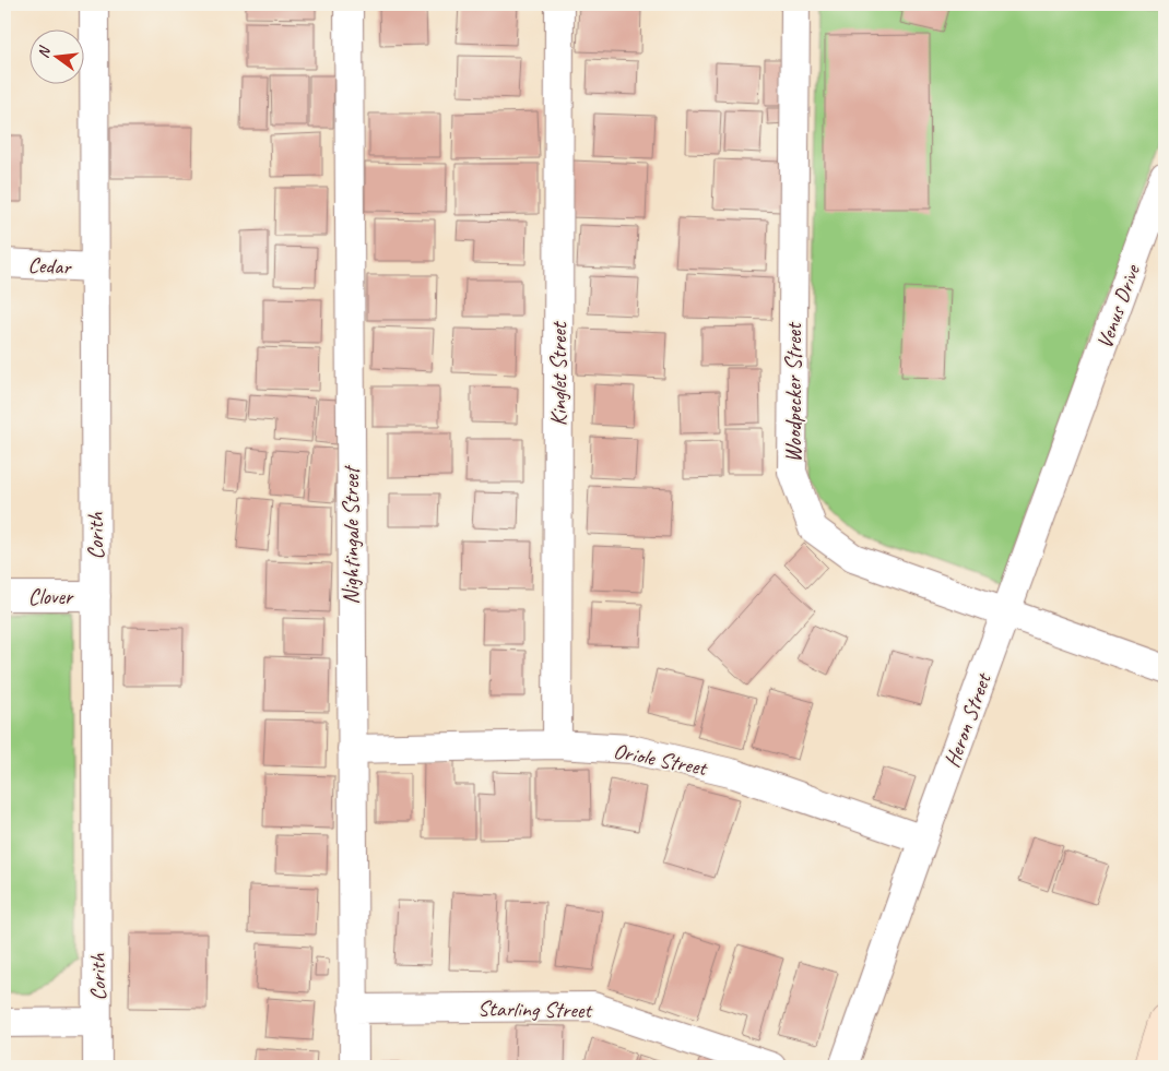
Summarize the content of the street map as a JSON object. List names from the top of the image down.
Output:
{
  "streets": {
    "street": [
      "Cedar",
      "Venus Drive",
      "Kinglet Street",
      "Woodpecker Street",
      "Corith",
      "Nightingale Street",
      "Clover",
      "Heron Street",
      "Oriole Street",
      "Starling Street"
    ]
  },
  "crossings": [
    ["Cedar", "Corith"],
    ["Venus Drive", "Heron Street"],
    ["Kinglet Street", "Oriole Street"],
    ["Woodpecker Street", "Heron Street"],
    ["Corith", "Clover"],
    ["Nightingale Street", "Oriole Street"],
    ["Nightingale Street", "Starling Street"],
    ["Heron Street", "Oriole Street"]
  ],
  "north": "left"
}
